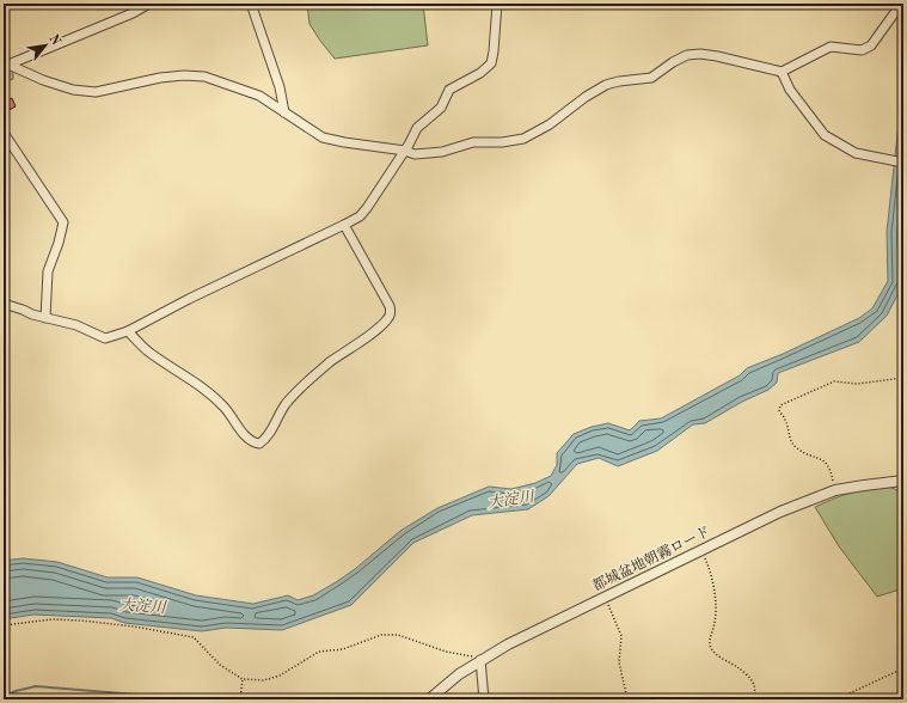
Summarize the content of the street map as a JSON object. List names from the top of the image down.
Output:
{
  "streets": {
    "street": ["都城盆地朝霧ロード"]
  },
  "water": ["大淀川"],
  "north": "top right"
}
